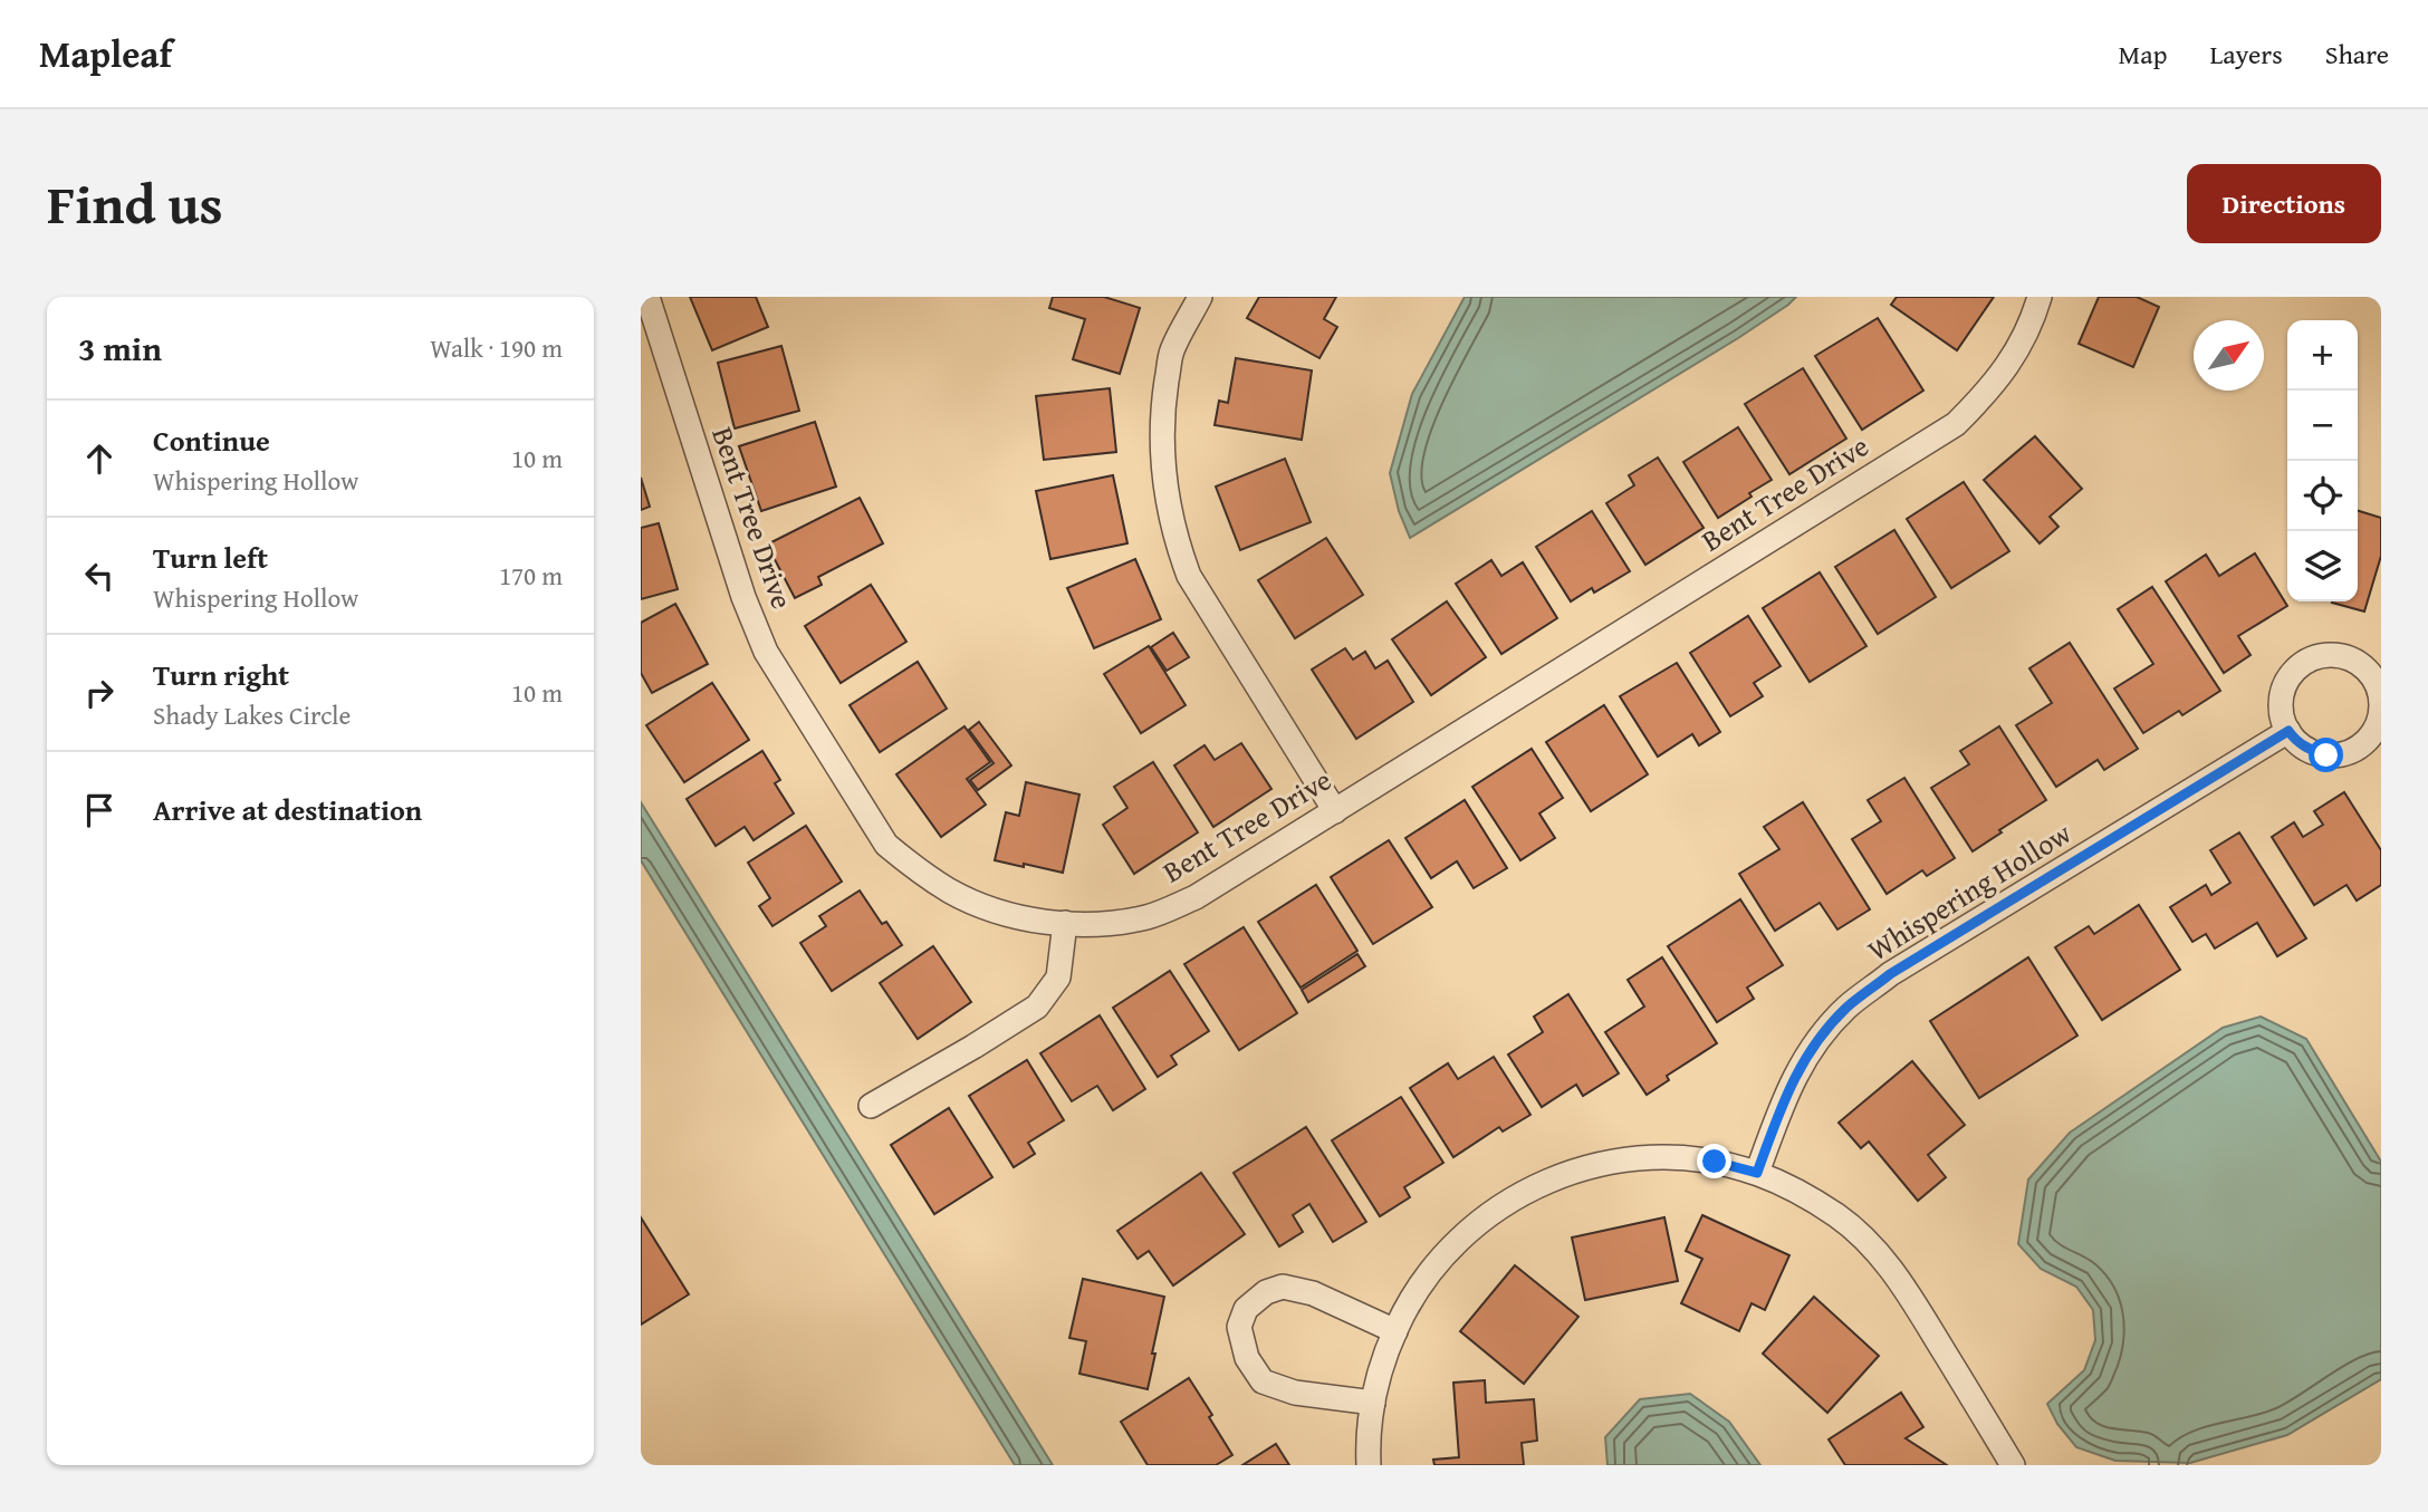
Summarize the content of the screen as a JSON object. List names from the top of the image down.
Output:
{
  "streets": {
    "street": ["Bent Tree Drive", "Whispering Hollow"]
  },
  "north": "top right",
  "page": {
    "header": "Mapleaf",
    "nav": ["Map", "Layers", "Share"],
    "title": "Find us",
    "buttons": "Directions",
    "heading": ["3 min", "Walk · 190 m"],
    "map_buttons": ["+", "−"],
    "list": [
      ["Continue", "Whispering Hollow", "10 m"],
      ["Turn left", "Whispering Hollow", "170 m"],
      ["Turn right", "Shady Lakes Circle", "10 m"],
      "Arrive at destination"
    ]
  }
}
